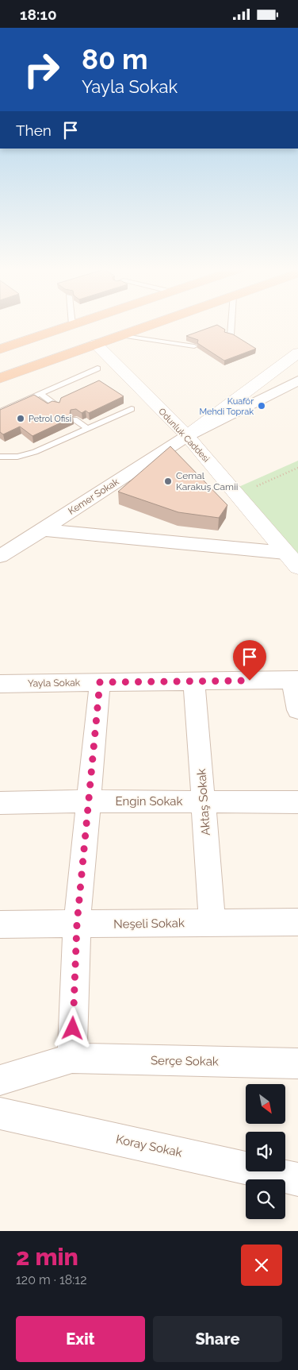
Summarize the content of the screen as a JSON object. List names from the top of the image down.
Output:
{
  "streets": {
    "street": [
      "Odunluk Caddesi",
      "Kemer Sokak",
      "Yayla Sokak",
      "Engin Sokak",
      "Aktaş Sokak",
      "Neşeli Sokak",
      "Serçe Sokak",
      "Koray Sokak"
    ]
  },
  "crossings": [
    ["Odunluk Caddesi", "Kemer Sokak"],
    ["Yayla Sokak", "Aktaş Sokak"],
    ["Engin Sokak", "Aktaş Sokak"],
    ["Aktaş Sokak", "Neşeli Sokak"]
  ],
  "places": ["Kuaför Mehdi Toprak", "Petrol Ofisi", "Cemal Karakuş Camii"],
  "north": "bottom right",
  "page": {
    "status": "18:10",
    "turn": ["80 m", "Yayla Sokak"],
    "then": "Then",
    "heading": ["2 min", "120 m · 18:12"],
    "buttons": ["Exit", "Share"]
  }
}
